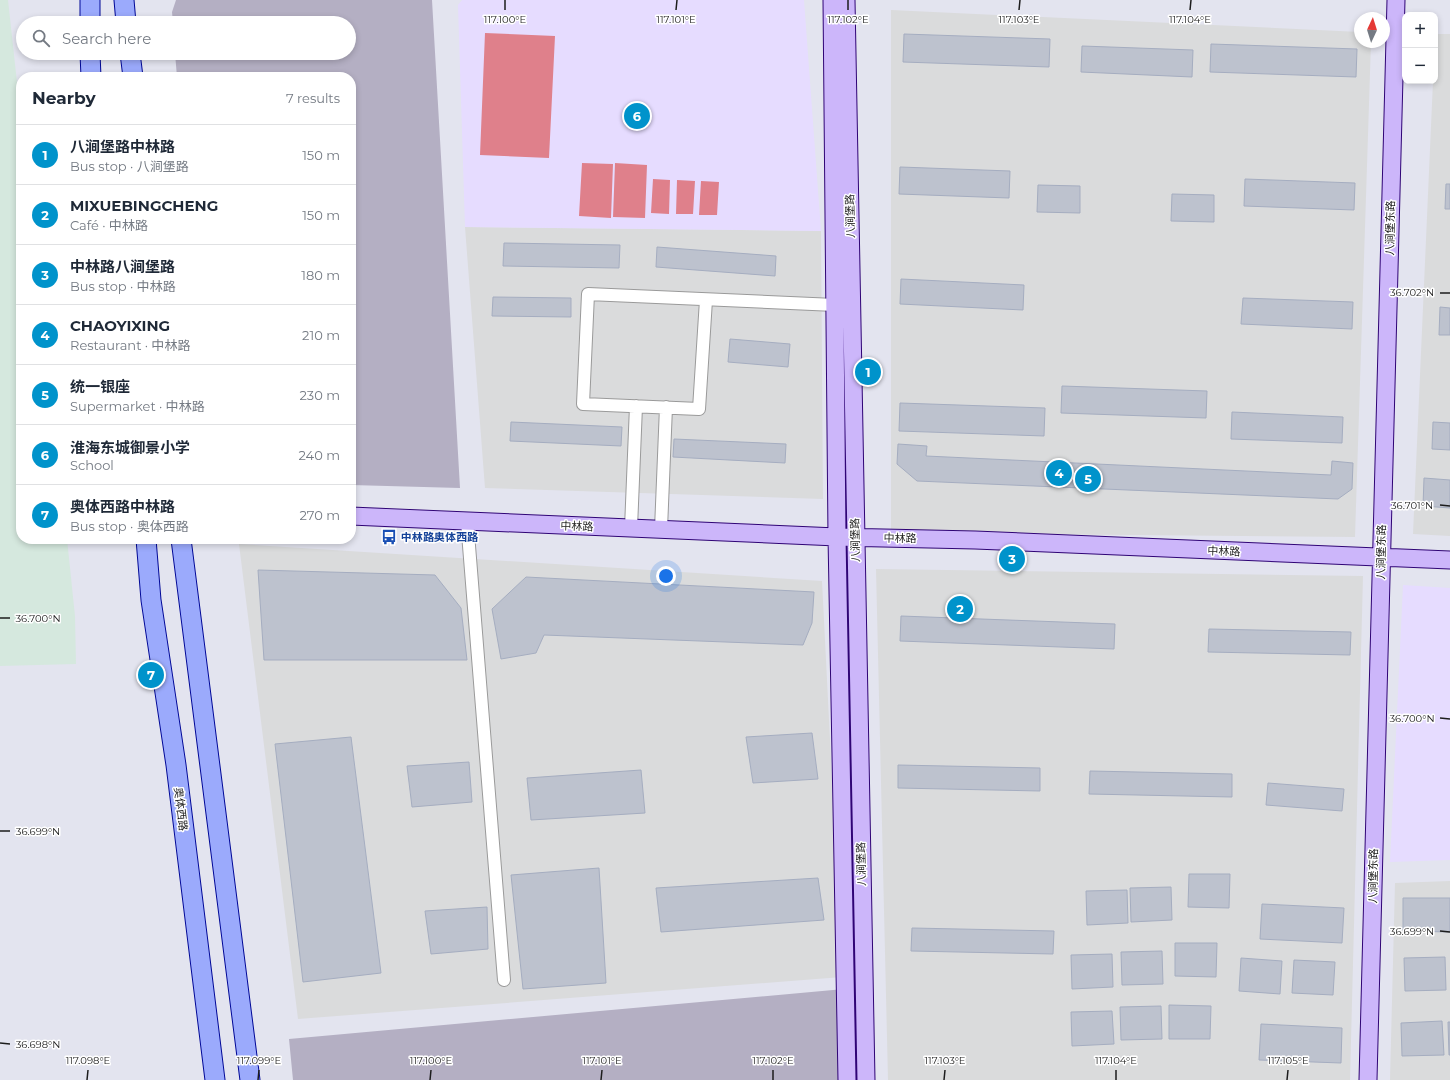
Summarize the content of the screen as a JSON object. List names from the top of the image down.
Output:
{
  "streets": {
    "main road": ["奥体西路"],
    "street": ["八涧堡路", "八涧堡东路", "中林路"]
  },
  "crossings": [
    ["八涧堡路", "中林路"],
    ["八涧堡东路", "中林路"]
  ],
  "places": {
    "bus stop": ["中林路奥体西路"]
  },
  "north": "top",
  "page": {
    "map_buttons": ["+", "−"],
    "search": "Search here",
    "heading": ["Nearby", "7 results"],
    "pins": [
      "6",
      "1",
      "4",
      "5",
      "3",
      "2",
      "7"
    ],
    "list": [
      {
        "mark": "1",
        "name": "八涧堡路中林路",
        "note": "Bus stop · 八涧堡路",
        "value": "150 m"
      },
      {
        "mark": "2",
        "name": "MIXUEBINGCHENG",
        "note": "Café · 中林路",
        "value": "150 m"
      },
      {
        "mark": "3",
        "name": "中林路八涧堡路",
        "note": "Bus stop · 中林路",
        "value": "180 m"
      },
      {
        "mark": "4",
        "name": "CHAOYIXING",
        "note": "Restaurant · 中林路",
        "value": "210 m"
      },
      {
        "mark": "5",
        "name": "统一银座",
        "note": "Supermarket · 中林路",
        "value": "230 m"
      },
      {
        "mark": "6",
        "name": "淮海东城御景小学",
        "note": "School",
        "value": "240 m"
      },
      {
        "mark": "7",
        "name": "奥体西路中林路",
        "note": "Bus stop · 奥体西路",
        "value": "270 m"
      }
    ]
  },
  "coordinates": [
    "117.100°E",
    "117.101°E",
    "117.102°E",
    "117.103°E",
    "117.104°E",
    "36.702°N",
    "36.701°N",
    "36.700°N",
    "36.699°N",
    "36.698°N",
    "117.098°E",
    "117.099°E",
    "117.105°E"
  ]
}
